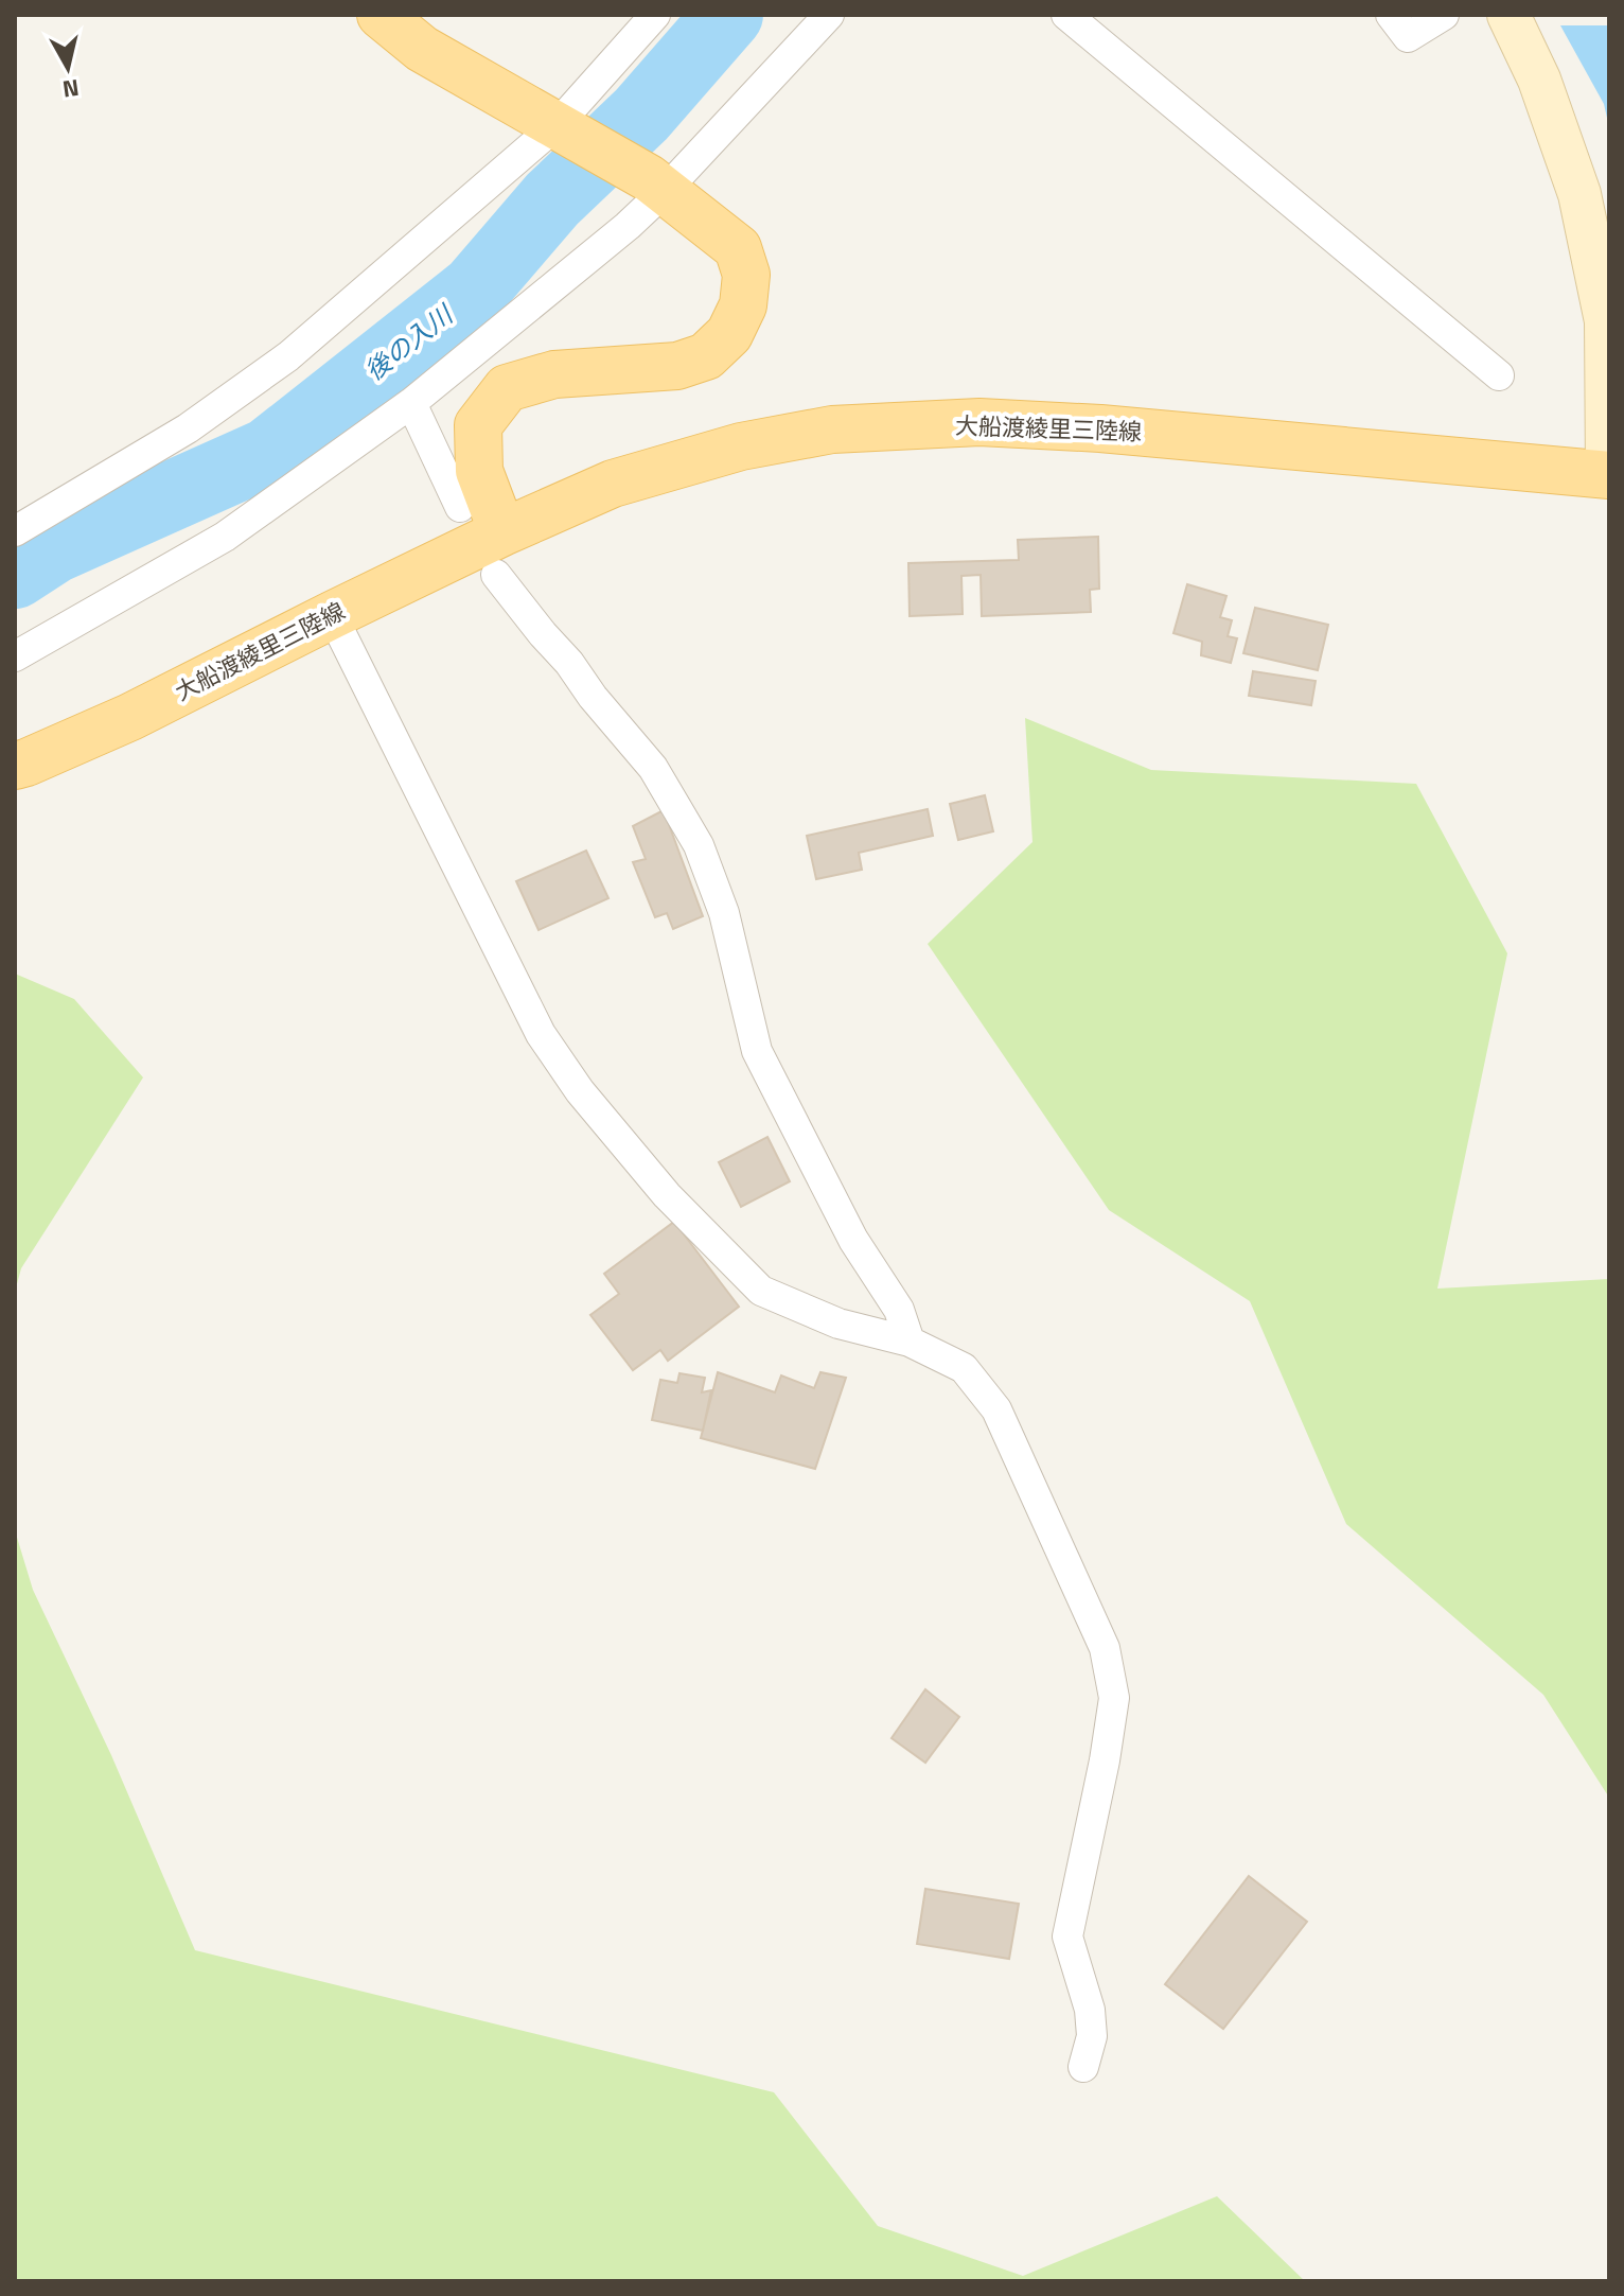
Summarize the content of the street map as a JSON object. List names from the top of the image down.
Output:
{
  "streets": {
    "main road": ["大船渡綾里三陸線"]
  },
  "water": ["後の入川"],
  "north": "bottom"
}
